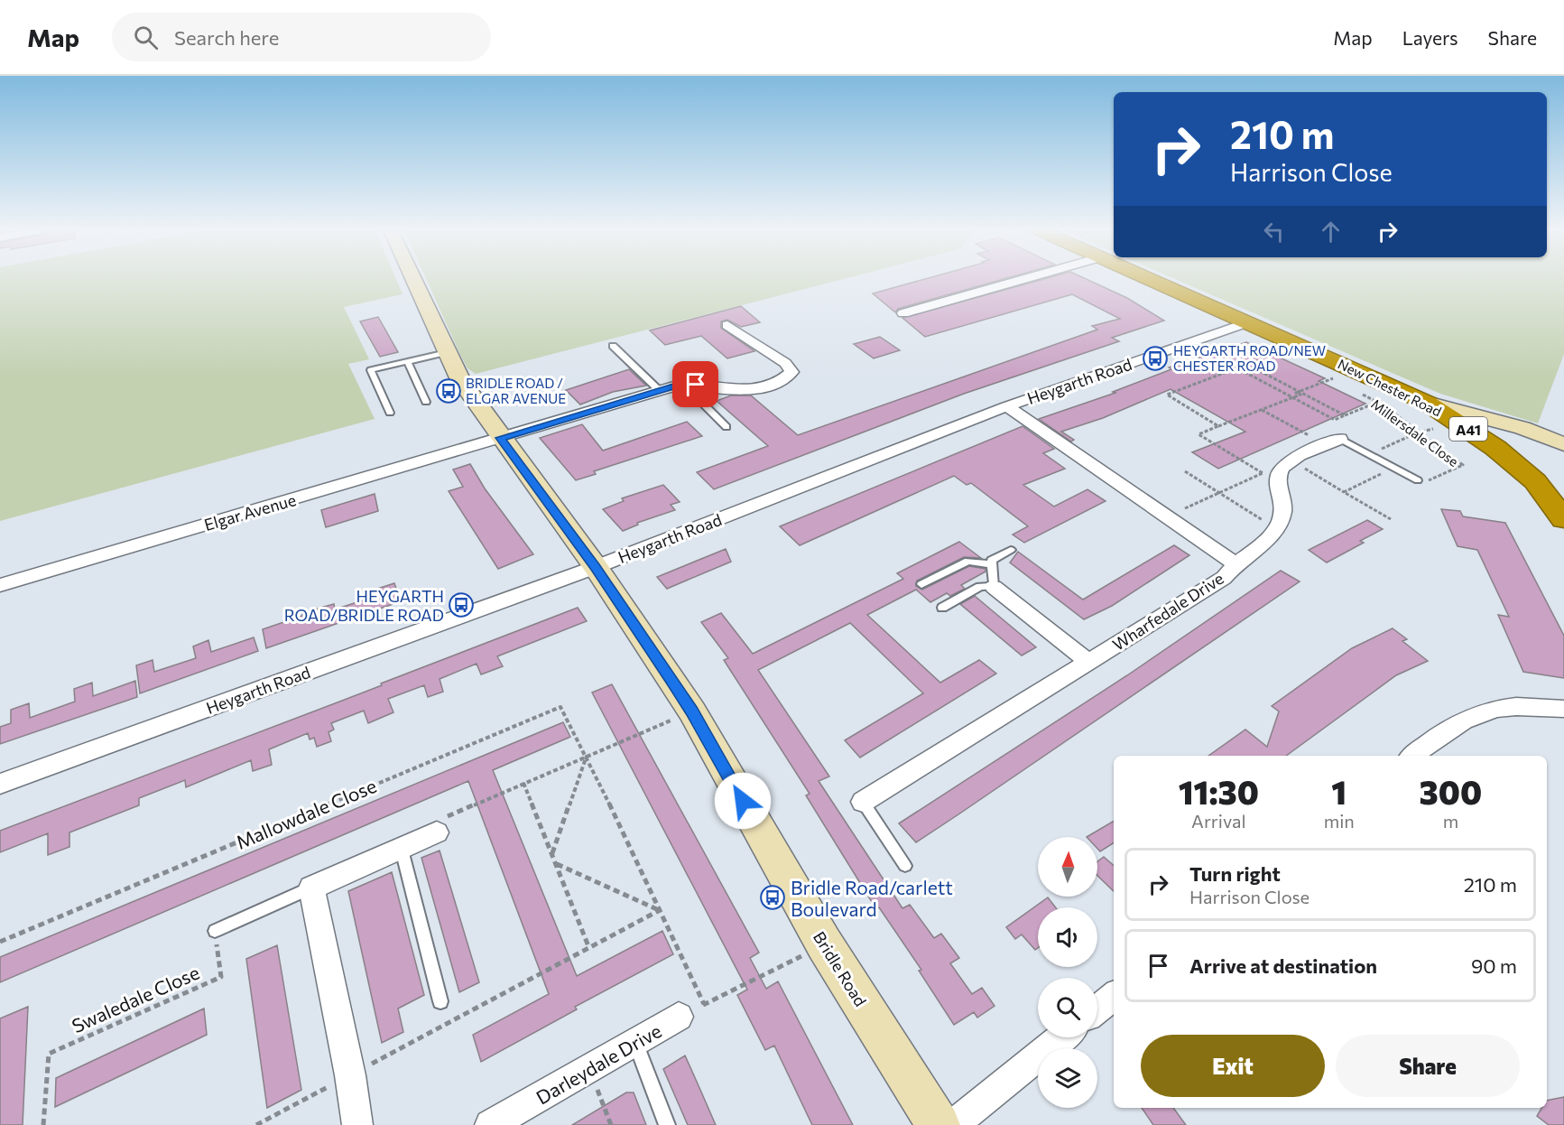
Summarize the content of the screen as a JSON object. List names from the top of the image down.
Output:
{
  "streets": {
    "highway": ["New Chester Road", "A41"],
    "street": [
      "Heygarth Road",
      "Elgar Avenue",
      "Wharfedale Drive",
      "Bridle Road",
      "Darleydale Drive"
    ],
    "path": ["Millersdale Close", "Mallowdale Close", "Swaledale Close"]
  },
  "crossings": [
    ["Heygarth Road", "New Chester Road"],
    ["Heygarth Road", "Wharfedale Drive"],
    ["Heygarth Road", "Bridle Road"],
    ["Elgar Avenue", "Bridle Road"],
    ["Mallowdale Close", "Darleydale Drive"]
  ],
  "places": {
    "bus stop": [
      "HEYGARTH ROAD/NEW CHESTER ROAD",
      "BRIDLE ROAD / ELGAR AVENUE",
      "HEYGARTH ROAD/BRIDLE ROAD",
      "Bridle Road/carlett Boulevard"
    ]
  },
  "north": "top",
  "page": {
    "header": "Map",
    "search": "Search here",
    "nav": ["Map", "Layers", "Share"],
    "turn": ["210 m", "Harrison Close"],
    "eta": [
      "11:30",
      "Arrival",
      "1",
      "min",
      "300",
      "m"
    ],
    "list": [
      {
        "name": "Turn right",
        "note": "Harrison Close",
        "value": "210 m"
      },
      {
        "name": "Arrive at destination",
        "value": "90 m"
      }
    ],
    "buttons": ["Exit", "Share"]
  }
}
